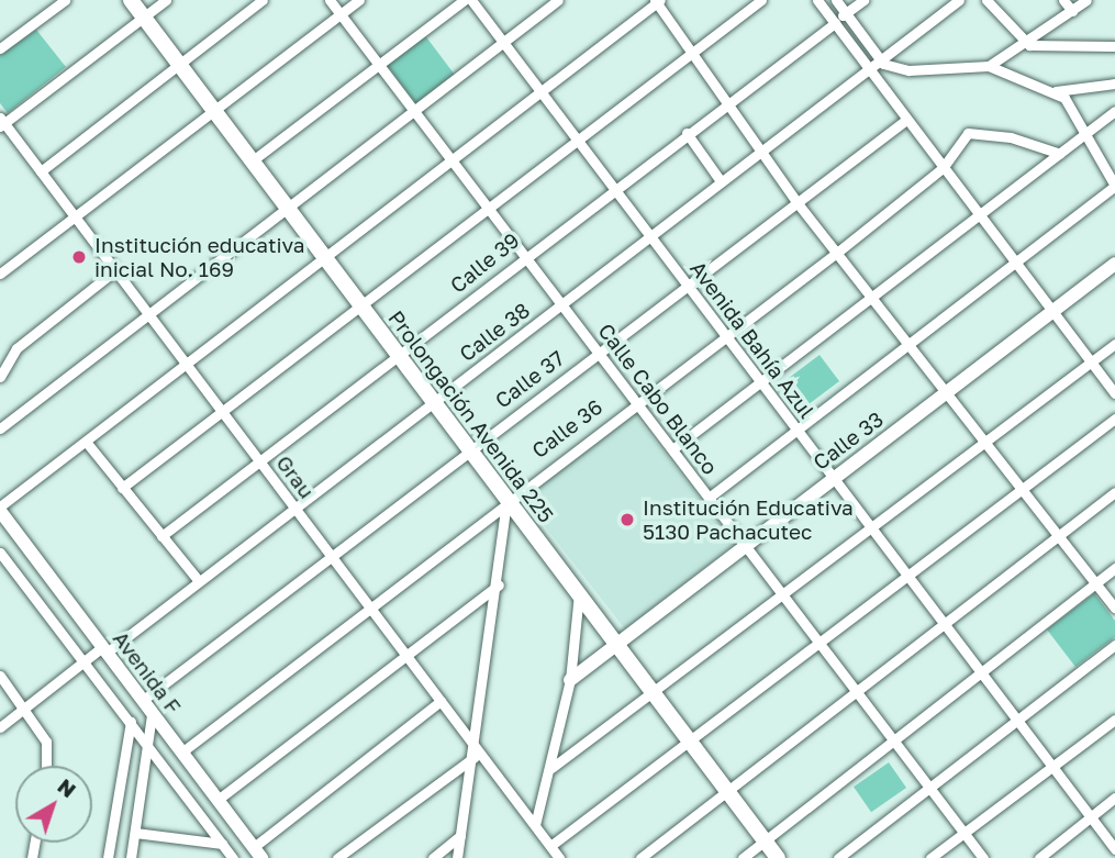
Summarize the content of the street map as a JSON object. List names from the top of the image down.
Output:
{
  "streets": {
    "main road": ["Prolongación Avenida 225"],
    "street": [
      "Calle 39",
      "Calle 38",
      "Avenida Bahía Azul",
      "Calle 37",
      "Calle Cabo Blanco",
      "Calle 36",
      "Calle 33",
      "Grau",
      "Avenida F"
    ]
  },
  "crossings": [
    ["Calle 39", "Avenida Bahía Azul"],
    ["Calle 39", "Calle Cabo Blanco"],
    ["Calle 39", "Prolongación Avenida 225"],
    ["Calle 39", "Grau"],
    ["Calle 38", "Avenida Bahía Azul"],
    ["Calle 38", "Calle Cabo Blanco"],
    ["Calle 38", "Prolongación Avenida 225"],
    ["Calle 38", "Grau"],
    ["Calle 38", "Avenida F"],
    ["Avenida Bahía Azul", "Calle 37"],
    ["Avenida Bahía Azul", "Calle 36"],
    ["Avenida Bahía Azul", "Calle 33"],
    ["Calle 37", "Calle Cabo Blanco"],
    ["Calle 37", "Prolongación Avenida 225"],
    ["Calle 37", "Grau"],
    ["Calle 37", "Avenida F"],
    ["Calle Cabo Blanco", "Calle 36"],
    ["Calle Cabo Blanco", "Calle 33"],
    ["Prolongación Avenida 225", "Calle 36"],
    ["Prolongación Avenida 225", "Calle 33"],
    ["Calle 36", "Grau"],
    ["Calle 36", "Avenida F"]
  ],
  "places": ["Institución educativa inicial No. 169", "Institución Educativa 5130 Pachacutec"],
  "north": "top right"
}
